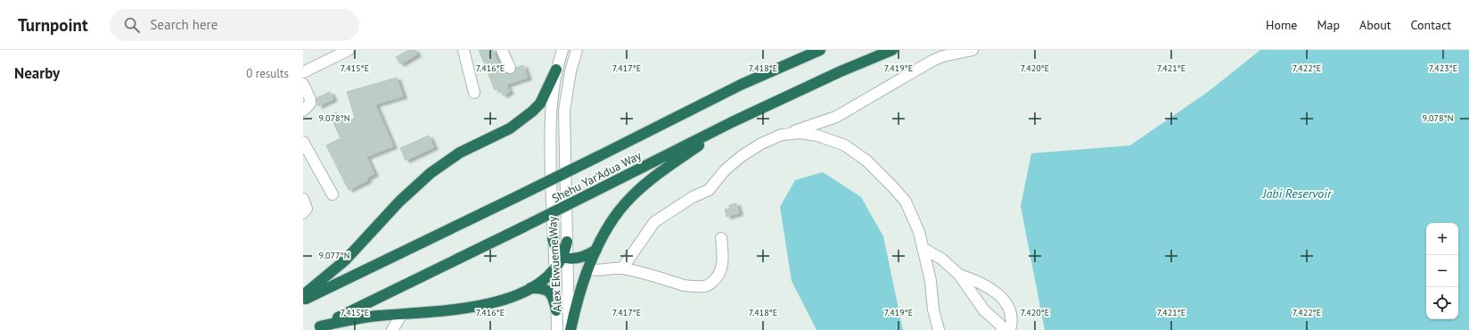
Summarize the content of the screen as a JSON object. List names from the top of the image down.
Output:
{
  "streets": {
    "highway": ["Shehu Yar'Adua Way"],
    "street": ["Alex Ekwueme Way"]
  },
  "water": ["Jabi Reservoir"],
  "page": {
    "header": "Turnpoint",
    "search": "Search here",
    "nav": [
      "Home",
      "Map",
      "About",
      "Contact"
    ],
    "heading": ["Nearby", "0 results"],
    "map_buttons": ["+", "−"]
  },
  "coordinates": [
    "7.415°E",
    "7.416°E",
    "7.417°E",
    "7.418°E",
    "7.419°E",
    "7.420°E",
    "7.421°E",
    "7.422°E",
    "7.423°E",
    "9.078°N",
    "9.077°N"
  ]
}
